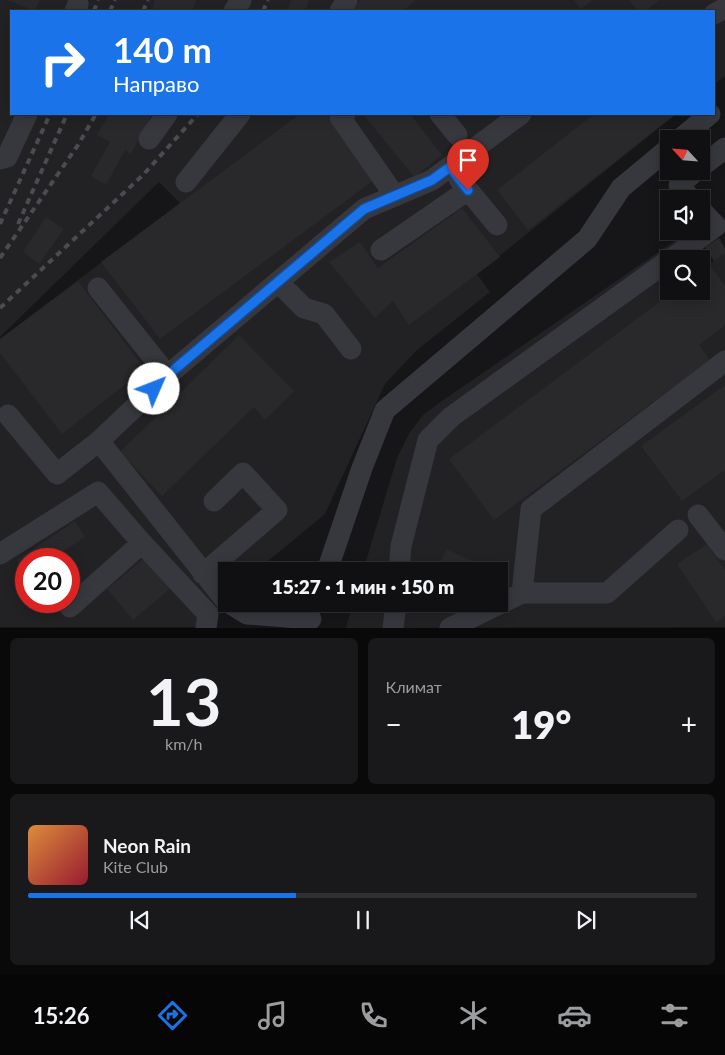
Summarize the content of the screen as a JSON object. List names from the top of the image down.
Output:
{
  "north": "top left",
  "page": {
    "turn": ["140 m", "Направо"],
    "limit": "20",
    "trip": "15:27 · 1 мин · 150 m",
    "tile": [
      ["13", "km/h"],
      "Климат"
    ],
    "heat": ["−", "19°", "+"],
    "song": ["Neon Rain", "Kite Club"],
    "tabs": "15:26"
  }
}
